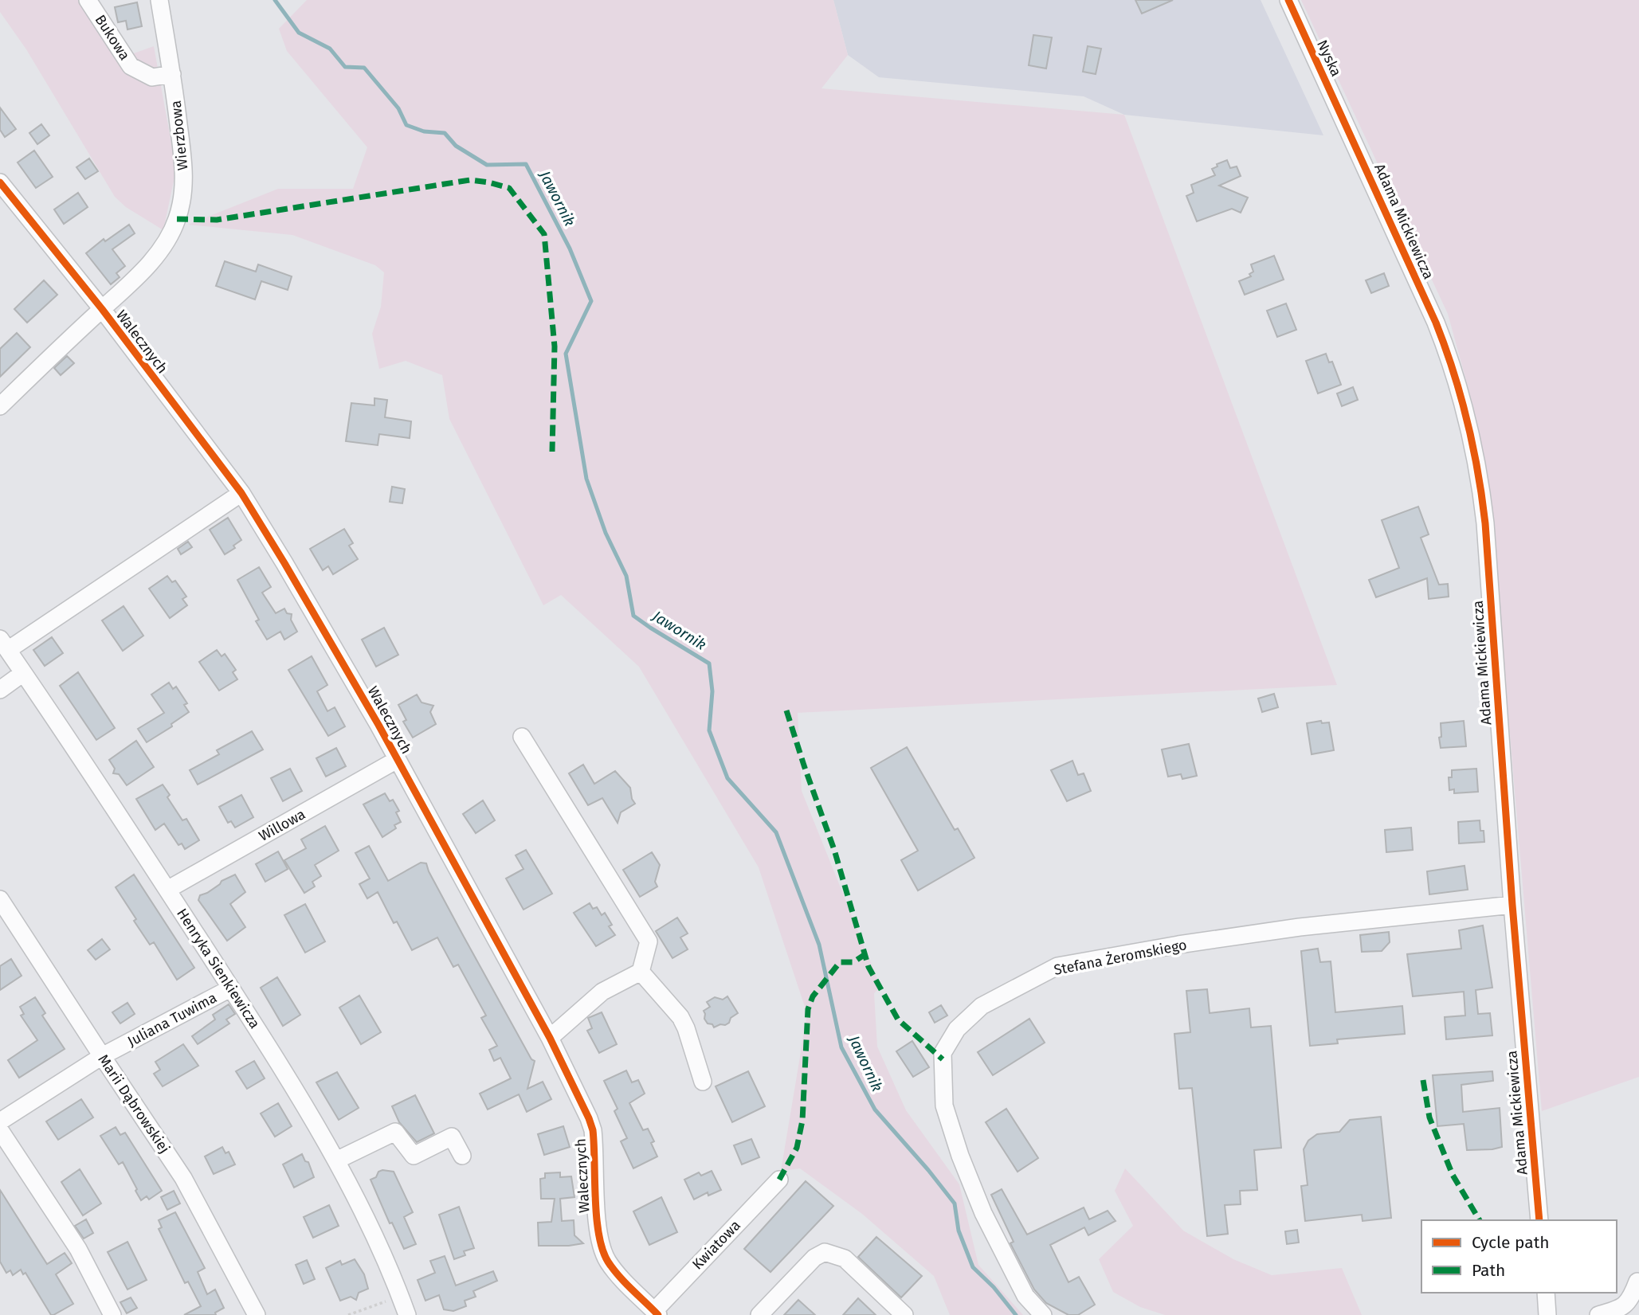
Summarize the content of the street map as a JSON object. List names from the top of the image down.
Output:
{
  "streets": {
    "street": [
      "Bukowa",
      "Nyska",
      "Wierzbowa",
      "Adama Mickiewicza",
      "Walecznych",
      "Willowa",
      "Stefana Żeromskiego",
      "Henryka Sienkiewicza",
      "Juliana Tuwima",
      "Marii Dąbrowskiej",
      "Kwiatowa"
    ]
  },
  "crossings": [
    ["Bukowa", "Wierzbowa"],
    ["Nyska", "Adama Mickiewicza"],
    ["Wierzbowa", "Walecznych"],
    ["Adama Mickiewicza", "Stefana Żeromskiego"],
    ["Walecznych", "Willowa"],
    ["Walecznych", "Kwiatowa"],
    ["Willowa", "Henryka Sienkiewicza"],
    ["Henryka Sienkiewicza", "Juliana Tuwima"],
    ["Juliana Tuwima", "Marii Dąbrowskiej"]
  ],
  "water": ["Jawornik"],
  "legend": ["Cycle path", "Path"]
}
